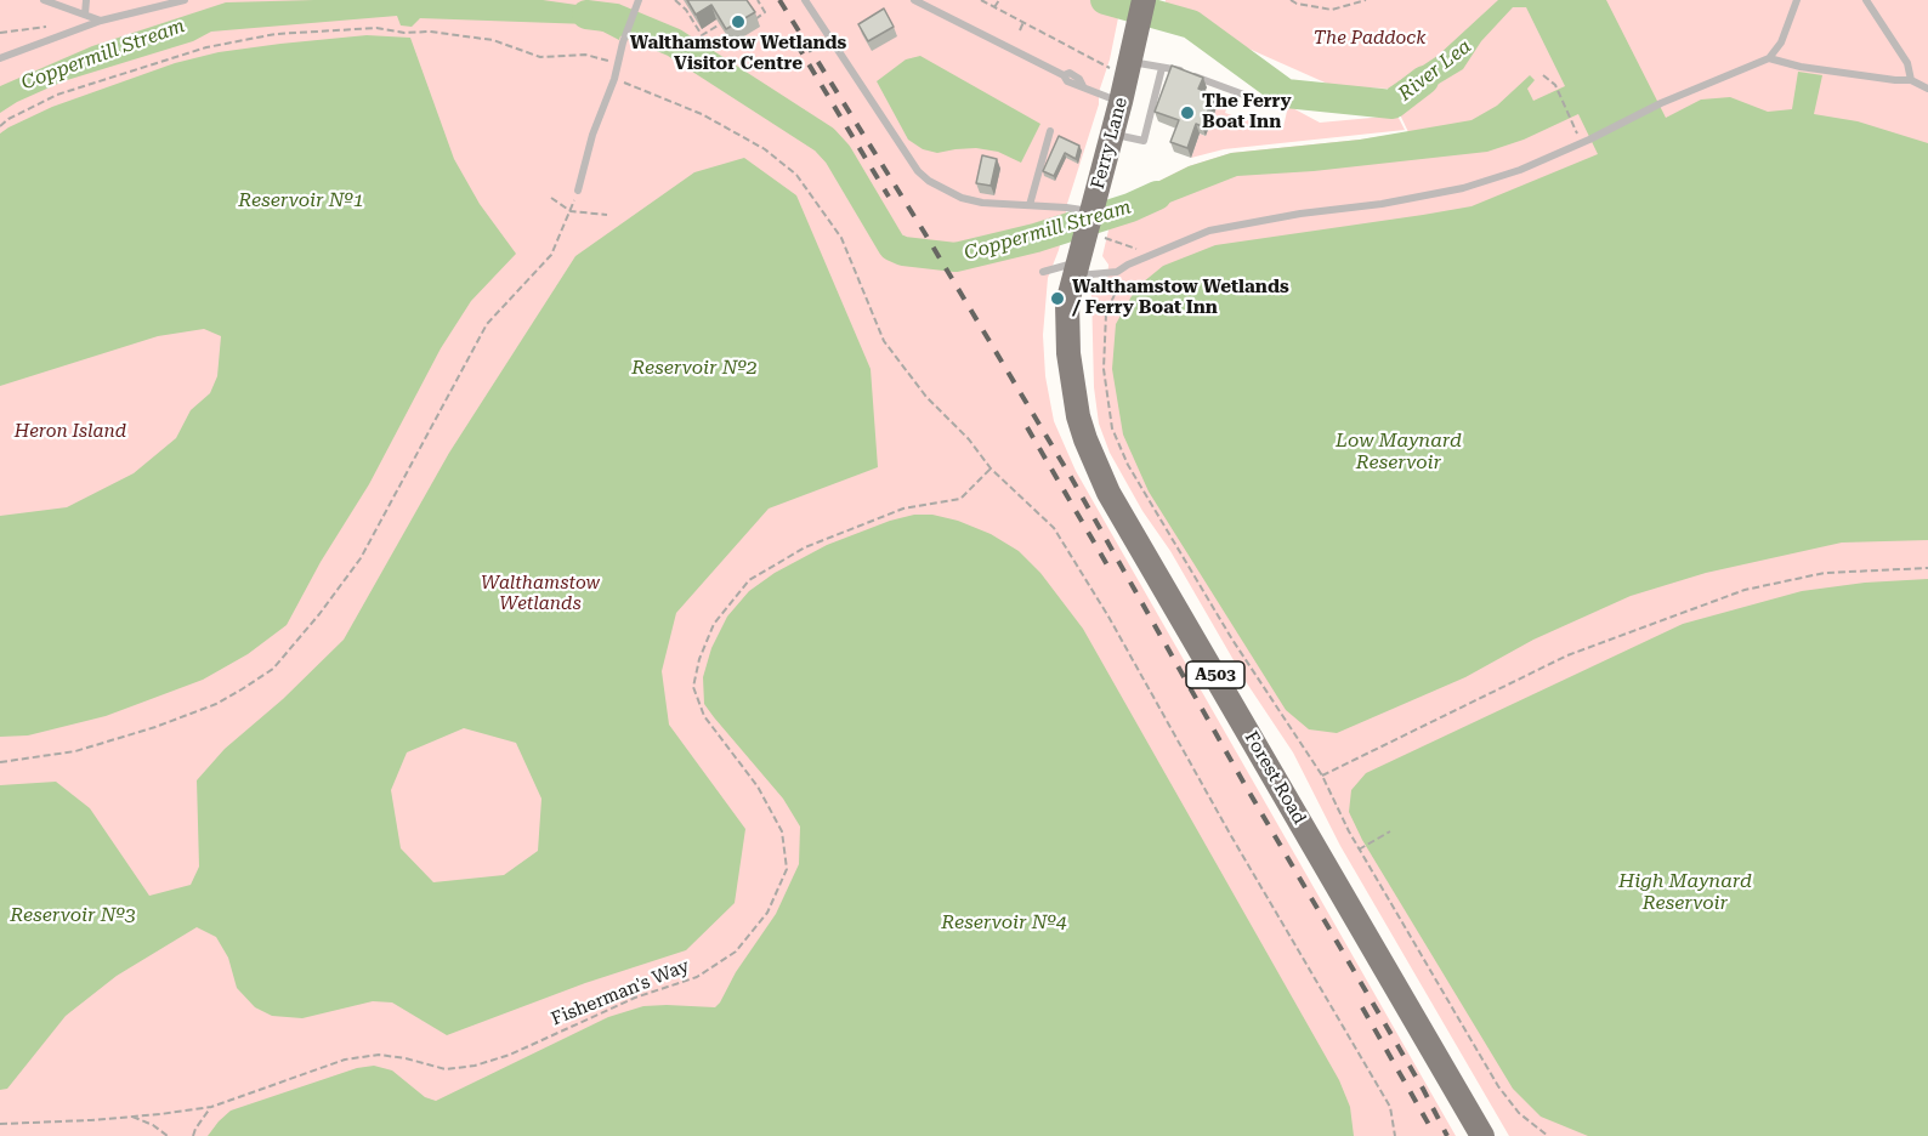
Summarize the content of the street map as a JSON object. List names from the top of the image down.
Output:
{
  "streets": {
    "main road": ["Ferry Lane", "A503", "Forest Road"],
    "path": ["Fisherman's Way"]
  },
  "crossings": [
    ["Ferry Lane", "Forest Road"]
  ],
  "water": [
    "Coppermill Stream",
    "River Lea",
    "Reservoir №1",
    "Reservoir №2",
    "Low Maynard Reservoir",
    "High Maynard Reservoir",
    "Reservoir №3",
    "Reservoir №4"
  ],
  "parks": ["The Paddock", "Heron Island", "Walthamstow Wetlands"],
  "places": ["Walthamstow Wetlands Visitor Centre", "The Ferry Boat Inn", "Walthamstow Wetlands / Ferry Boat Inn"]
}
